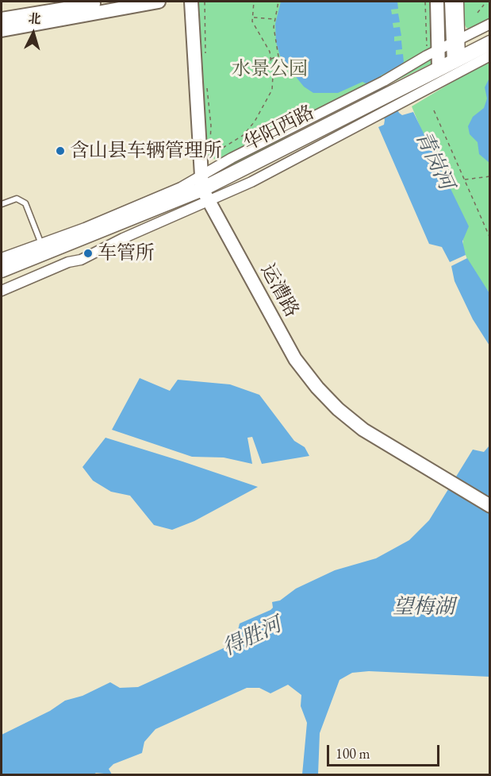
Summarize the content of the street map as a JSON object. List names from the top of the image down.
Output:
{
  "streets": {
    "main road": ["华阳西路", "运漕路"]
  },
  "crossings": [
    ["华阳西路", "运漕路"]
  ],
  "water": ["青岗河", "望梅湖", "得胜河"],
  "parks": ["水景公园"],
  "places": ["含山县车辆管理所", "车管所"],
  "scale_bar": "100 m",
  "north": "top"
}
